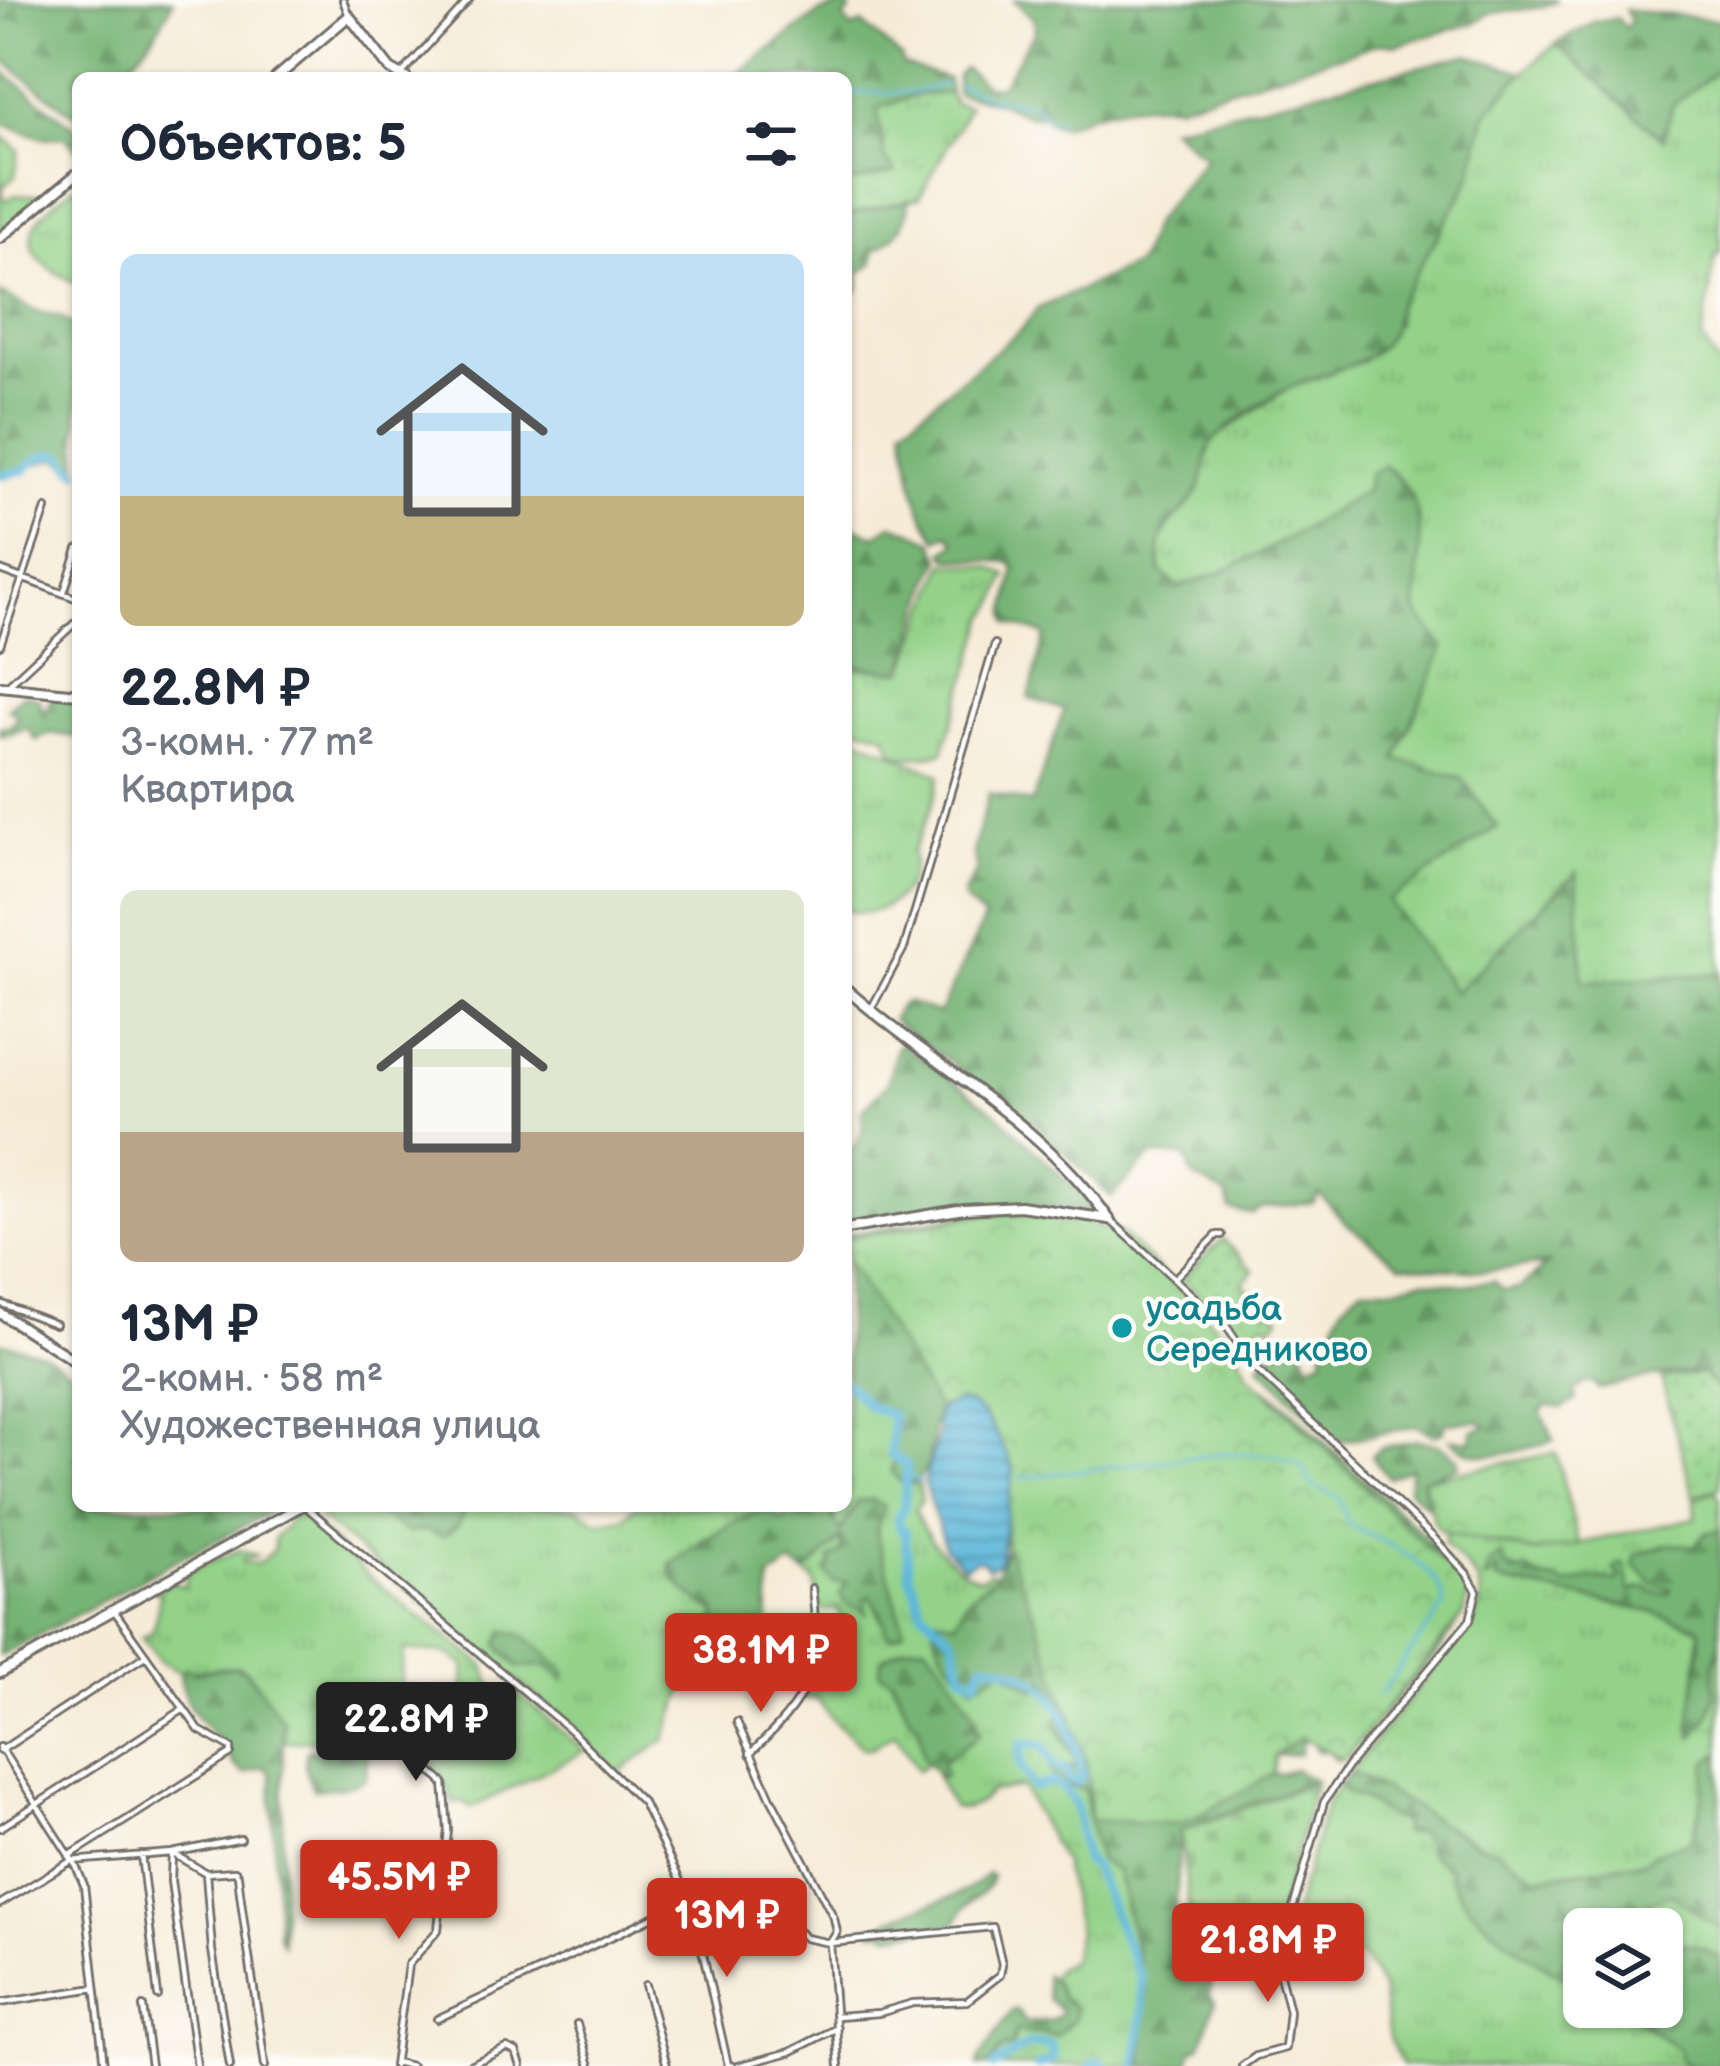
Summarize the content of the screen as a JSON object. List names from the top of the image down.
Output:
{
  "places": ["усадьба Середниково"],
  "page": {
    "heading": "Объектов: 5",
    "list": [
      {
        "name": "22.8M ₽",
        "note": "3-комн. · 77 m² · Квартира"
      },
      {
        "name": "13M ₽",
        "note": "2-комн. · 58 m² · Художественная улица"
      }
    ],
    "price": [
      "38.1M ₽",
      "22.8M ₽",
      "45.5M ₽",
      "13M ₽",
      "21.8M ₽"
    ]
  }
}
